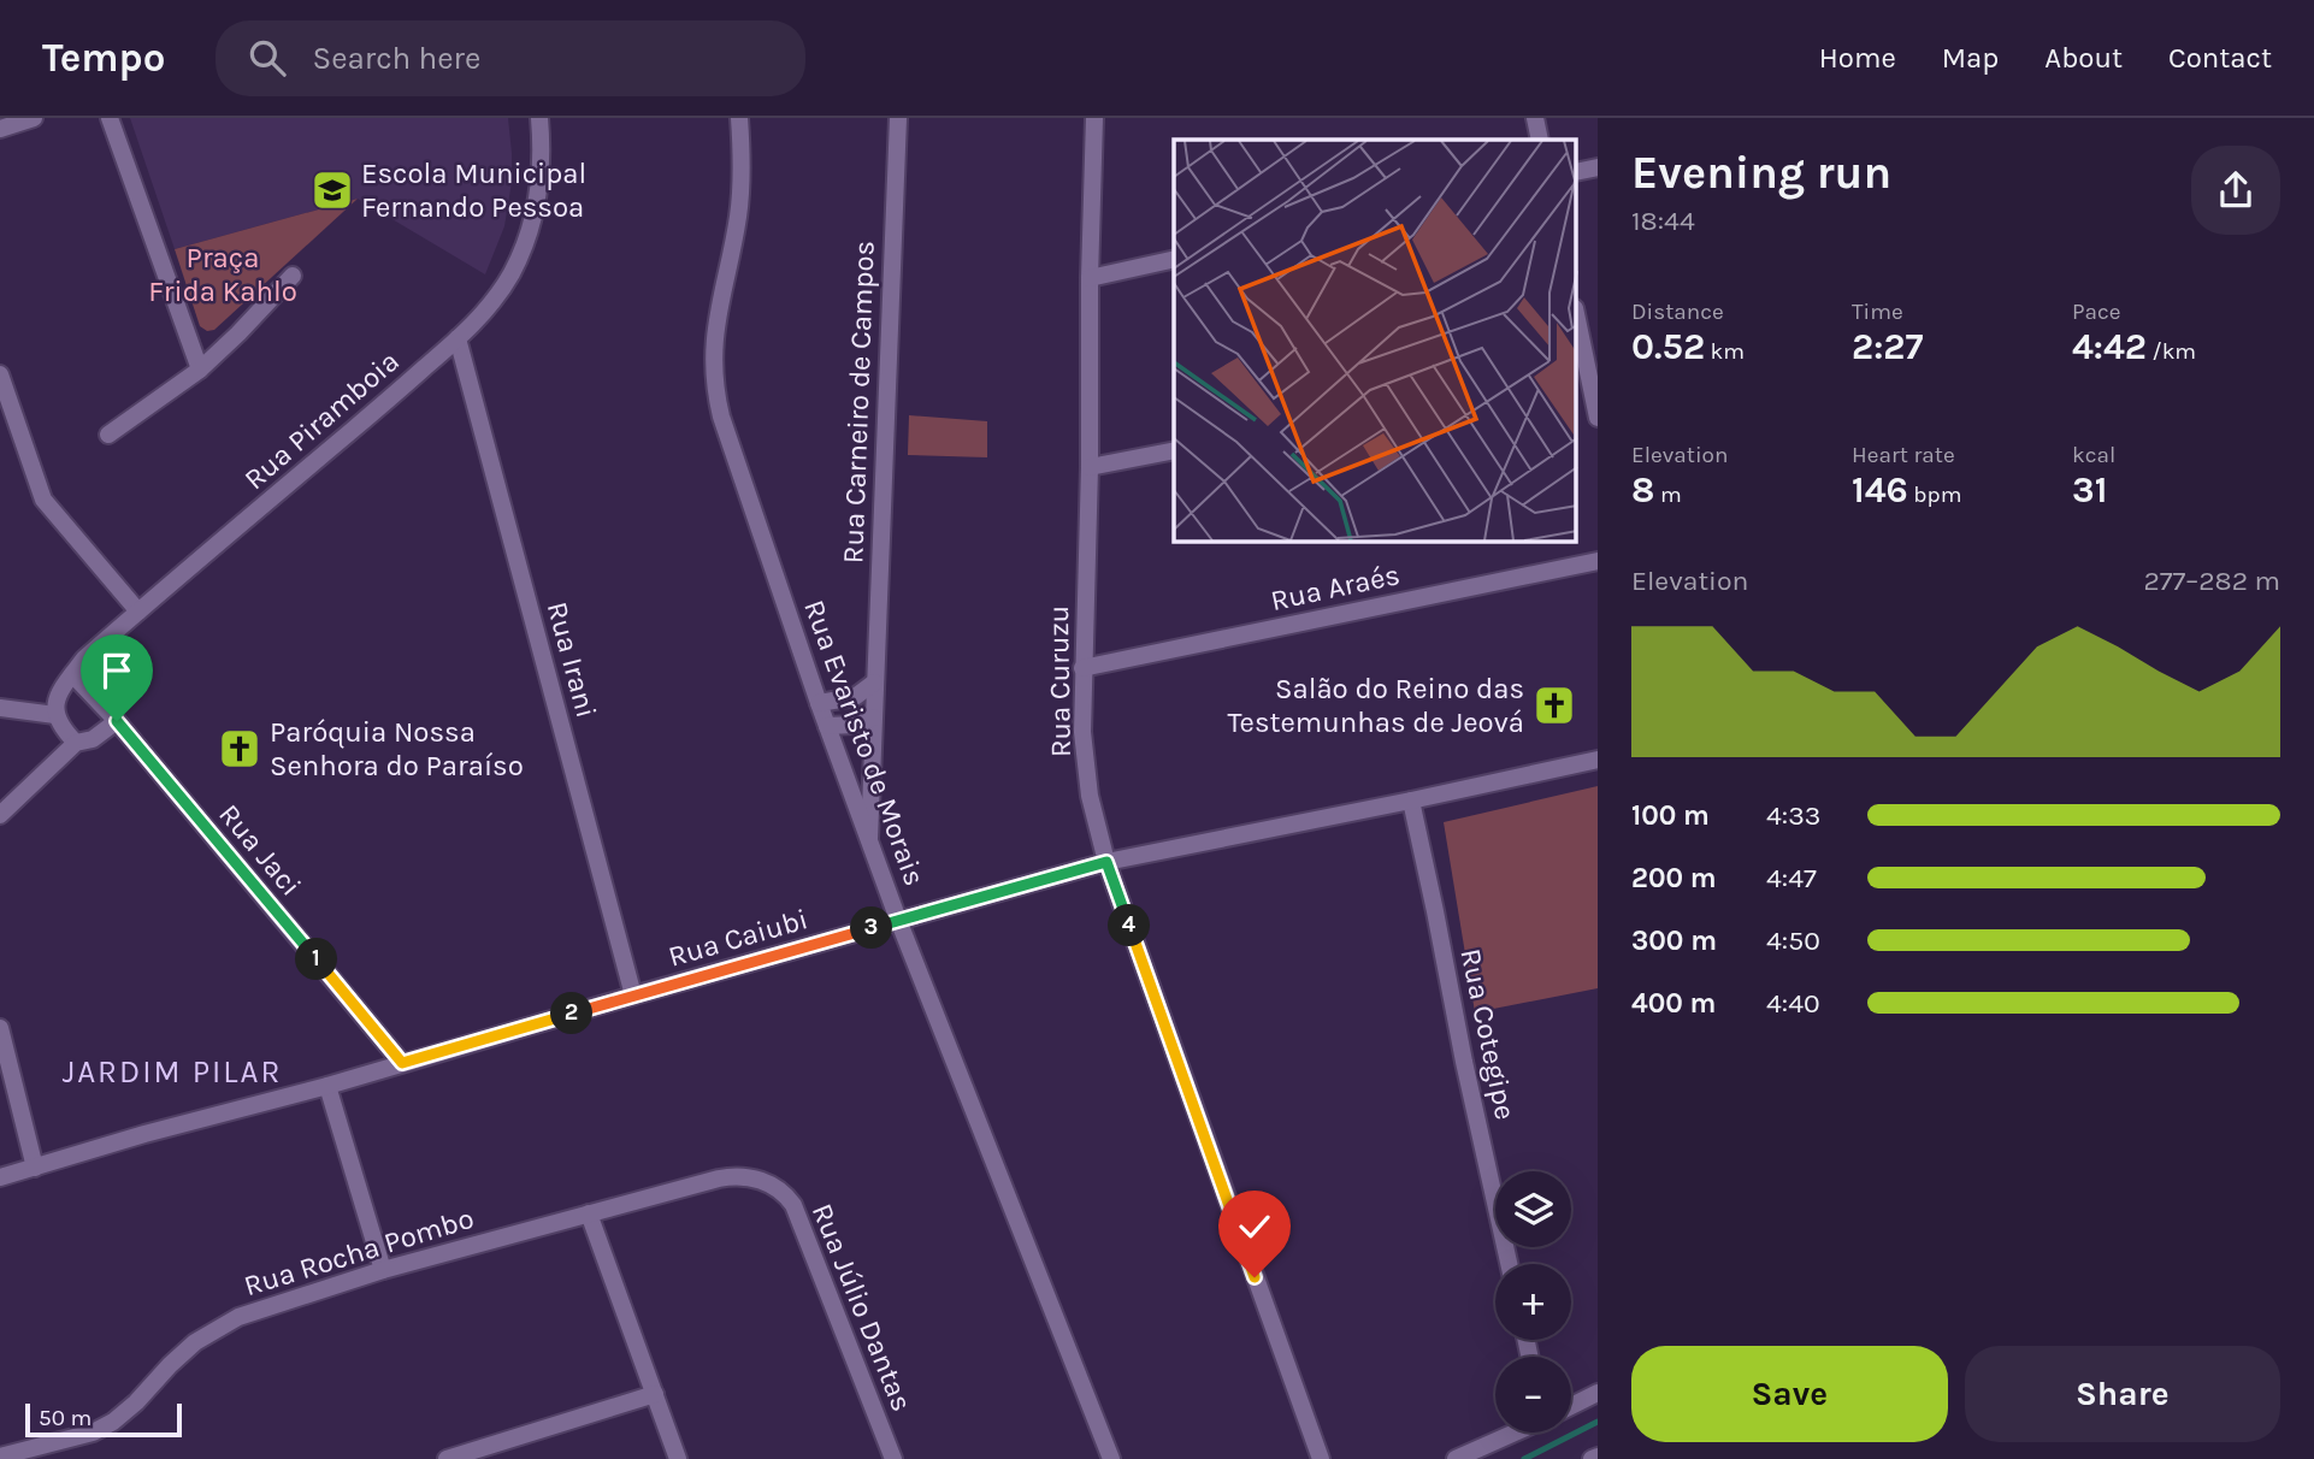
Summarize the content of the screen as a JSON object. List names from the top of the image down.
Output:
{
  "streets": {
    "street": [
      "Rua Carneiro de Campos",
      "Rua Piramboia",
      "Rua Araés",
      "Rua Irani",
      "Rua Curuzu",
      "Rua Evaristo de Morais",
      "Rua Jaci",
      "Rua Caiubi",
      "Rua Cotegipe",
      "Rua Rocha Pombo",
      "Rua Júlio Dantas"
    ]
  },
  "crossings": [
    ["Rua Carneiro de Campos", "Rua Evaristo de Morais"],
    ["Rua Piramboia", "Rua Irani"],
    ["Rua Piramboia", "Rua Jaci"],
    ["Rua Araés", "Rua Curuzu"],
    ["Rua Irani", "Rua Caiubi"],
    ["Rua Curuzu", "Rua Caiubi"],
    ["Rua Evaristo de Morais", "Rua Caiubi"],
    ["Rua Jaci", "Rua Caiubi"],
    ["Rua Caiubi", "Rua Cotegipe"],
    ["Rua Rocha Pombo", "Rua Júlio Dantas"]
  ],
  "districts": ["JARDIM PILAR"],
  "parks": ["Praça Frida Kahlo"],
  "places": {
    "school or university": ["Escola Municipal Fernando Pessoa"],
    "church": ["Salão do Reino das Testemunhas de Jeová", "Paróquia Nossa Senhora do Paraíso"]
  },
  "scale_bar": "50 m",
  "page": {
    "header": "Tempo",
    "search": "Search here",
    "nav": [
      "Home",
      "Map",
      "About",
      "Contact"
    ],
    "heading": ["Evening run", "18:44"],
    "stats": [
      ["Distance", "0.52 km"],
      ["Time", "2:27"],
      ["Pace", "4:42 /km"],
      ["Elevation", "8 m"],
      ["Heart rate", "146 bpm"],
      ["kcal", "31"]
    ],
    "chart": ["Elevation", "277–282 m"],
    "list": [
      {
        "name": "100 m",
        "note": "4:33"
      },
      {
        "name": "200 m",
        "note": "4:47"
      },
      {
        "name": "300 m",
        "note": "4:50"
      },
      {
        "name": "400 m",
        "note": "4:40"
      }
    ],
    "pins": [
      "4",
      "3",
      "1",
      "2"
    ],
    "map_buttons": ["+", "−"],
    "buttons": ["Save", "Share"],
    "scale": "50 m"
  }
}
